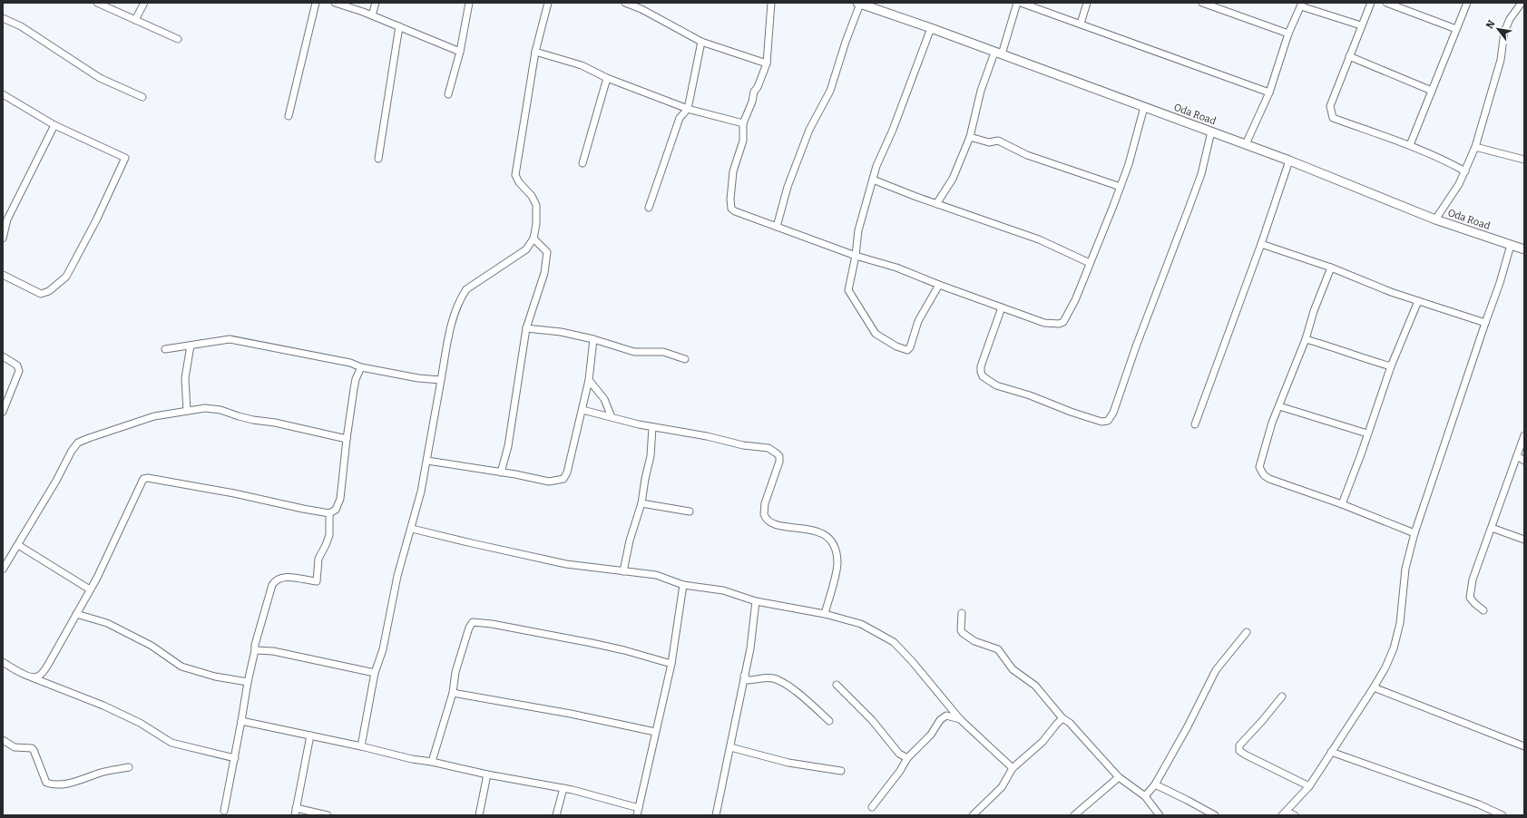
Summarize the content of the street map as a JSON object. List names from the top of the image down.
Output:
{
  "streets": {
    "street": ["Oda Road"]
  },
  "north": "top left"
}
